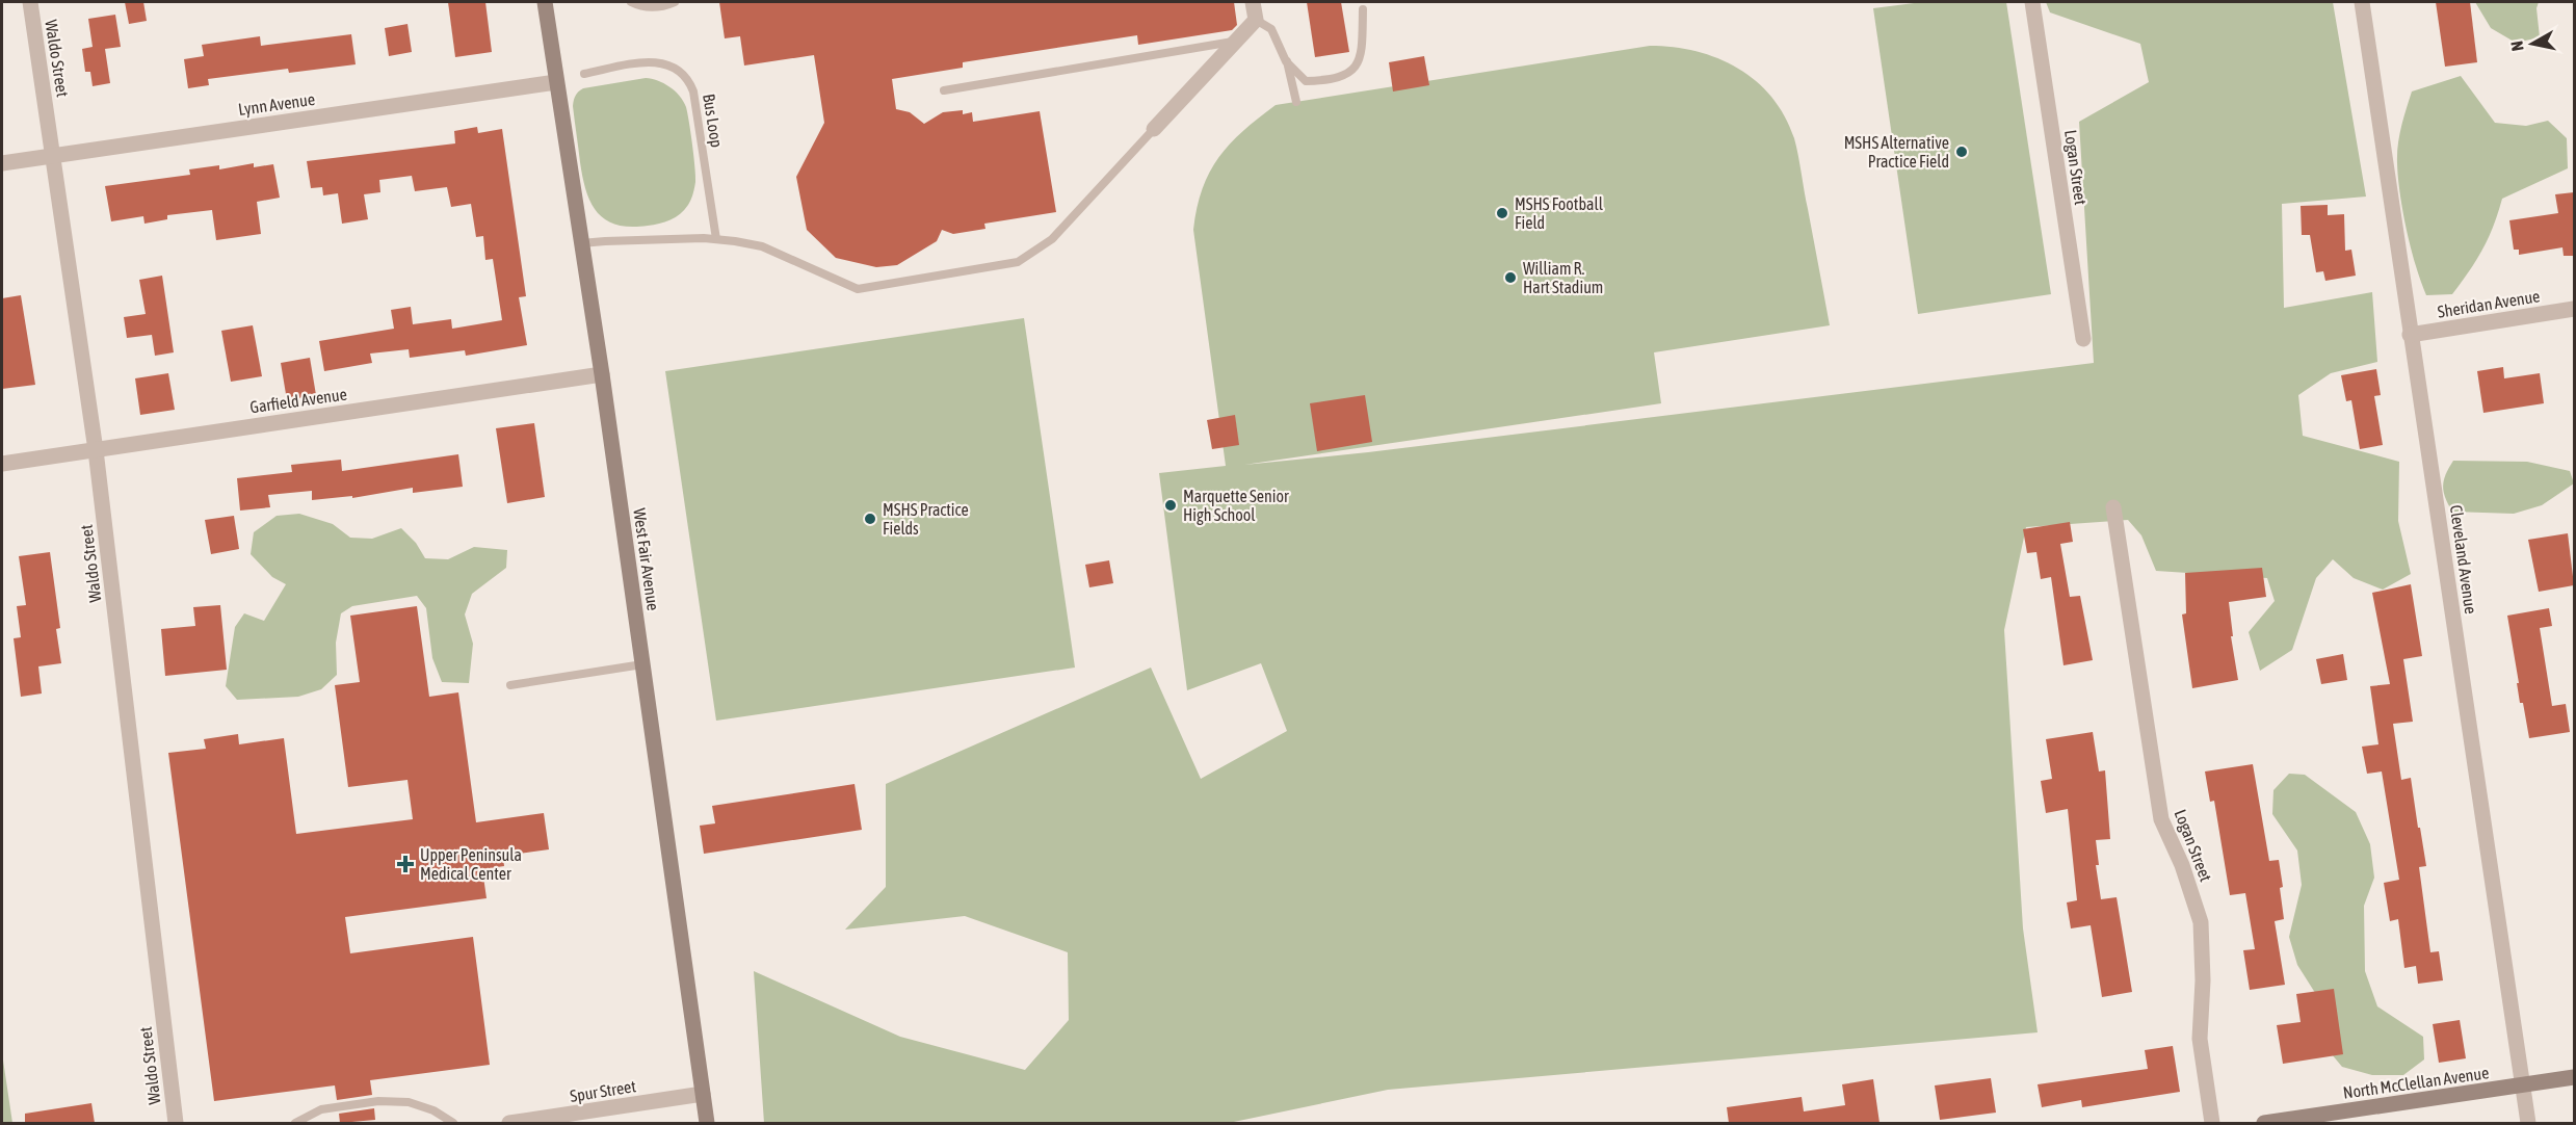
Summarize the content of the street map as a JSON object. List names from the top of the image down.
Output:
{
  "streets": {
    "street": [
      "Waldo Street",
      "Lynn Avenue",
      "Logan Street",
      "Sheridan Avenue",
      "Garfield Avenue",
      "West Fair Avenue",
      "Cleveland Avenue",
      "North McClellan Avenue",
      "Spur Street"
    ],
    "lane": ["Bus Loop"]
  },
  "crossings": [
    ["Waldo Street", "Lynn Avenue"],
    ["Waldo Street", "Garfield Avenue"],
    ["Lynn Avenue", "West Fair Avenue"],
    ["Sheridan Avenue", "Cleveland Avenue"],
    ["Garfield Avenue", "West Fair Avenue"],
    ["West Fair Avenue", "Spur Street"],
    ["Cleveland Avenue", "North McClellan Avenue"]
  ],
  "places": {
    "other": [
      "MSHS Alternative Practice Field",
      "MSHS Football Field",
      "William R. Hart Stadium",
      "Marquette Senior High School",
      "MSHS Practice Fields"
    ],
    "health": ["Upper Peninsula Medical Center"]
  },
  "north": "left"
}
